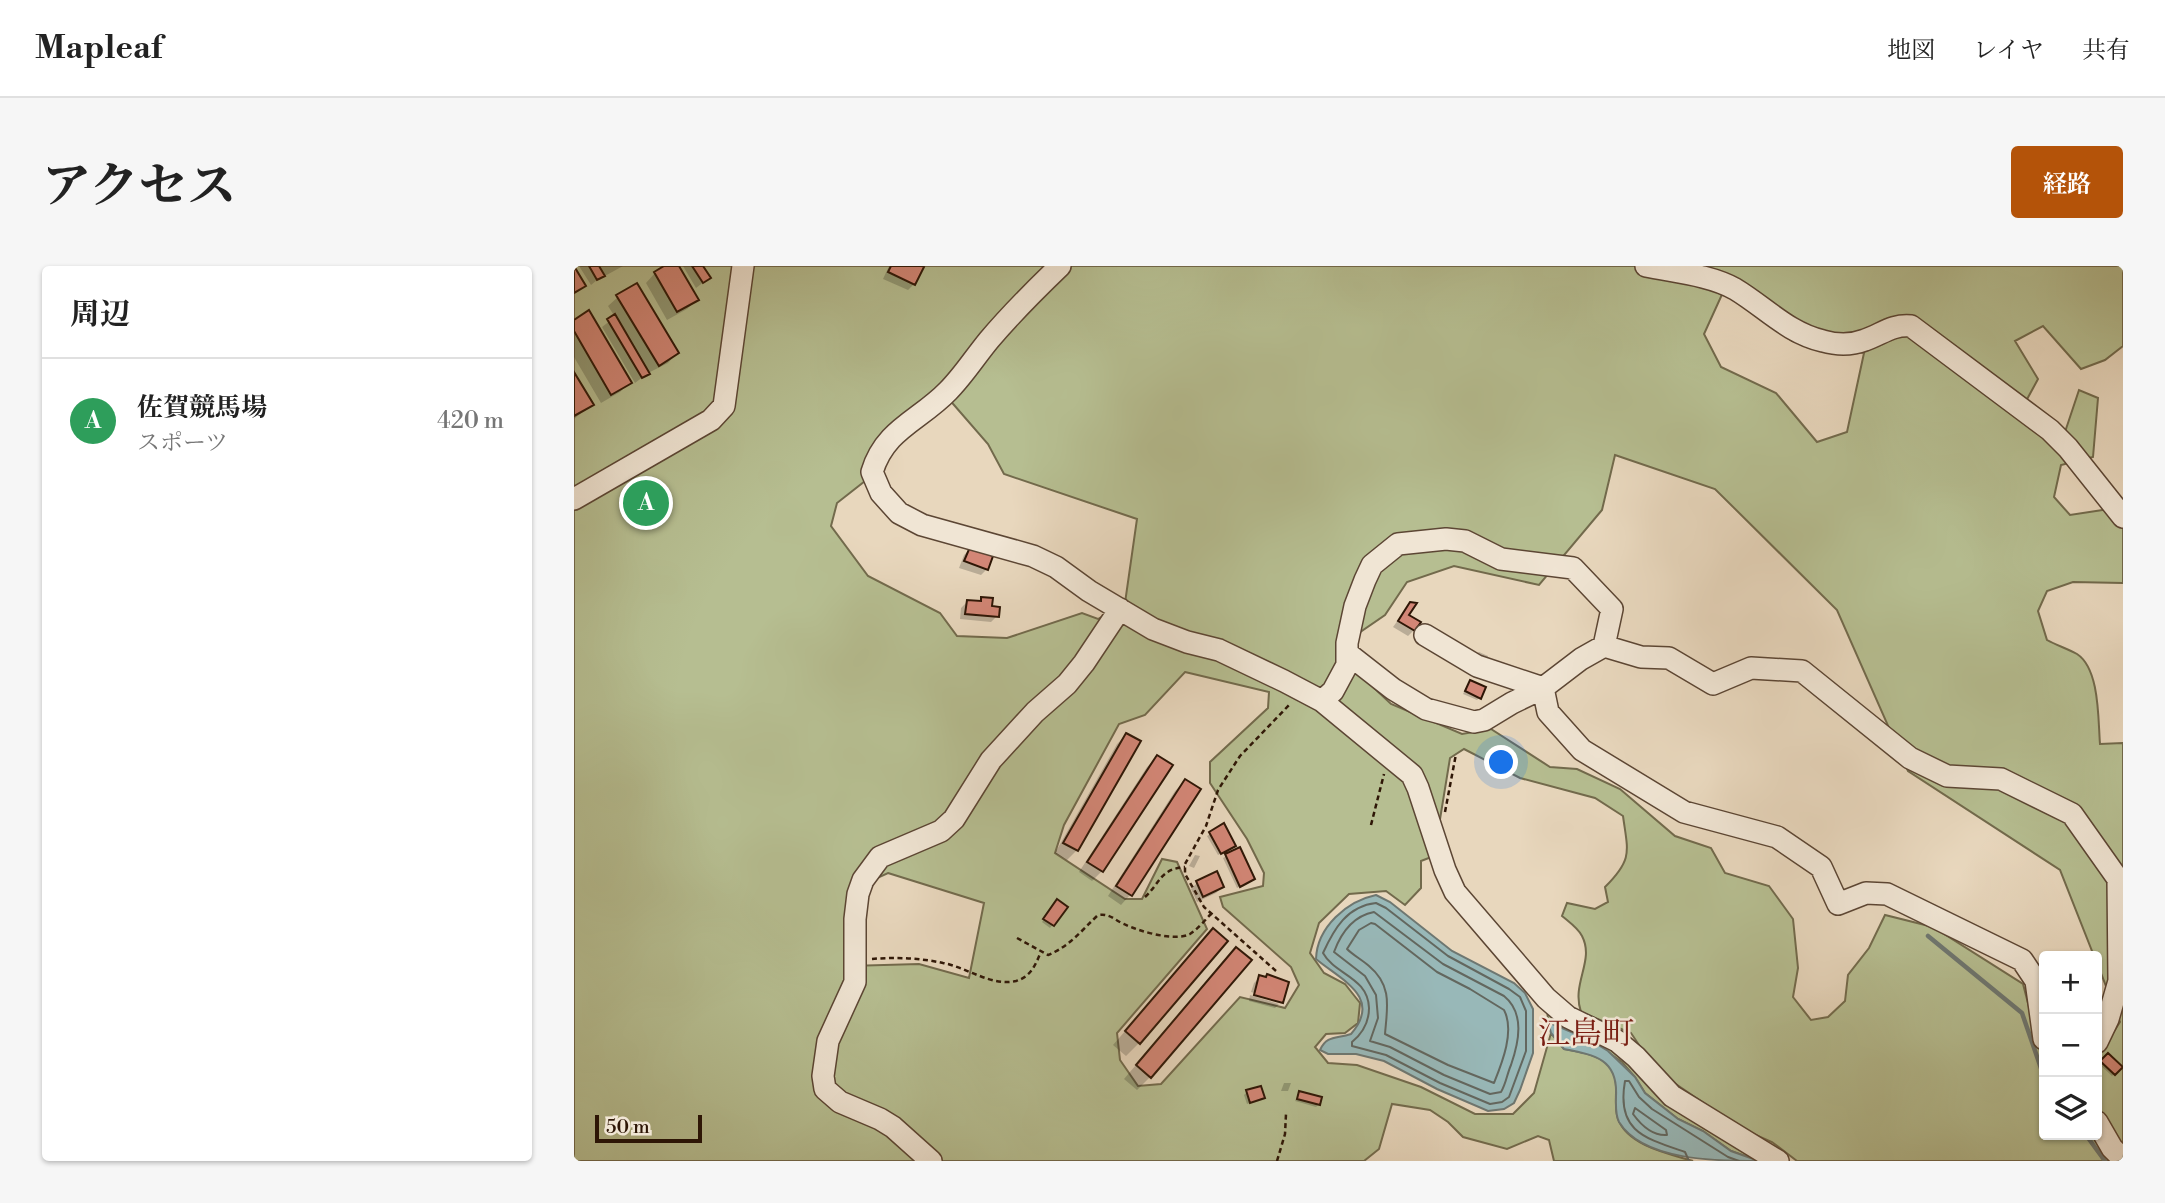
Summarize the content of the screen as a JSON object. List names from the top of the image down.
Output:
{
  "districts": ["江島町"],
  "scale_bar": "50 m",
  "page": {
    "header": "Mapleaf",
    "nav": ["地図", "レイヤ", "共有"],
    "title": "アクセス",
    "buttons": "経路",
    "heading": "周辺",
    "list": [
      {
        "mark": "A",
        "name": "佐賀競馬場",
        "note": "スポーツ",
        "value": "420 m"
      }
    ],
    "pins": "A",
    "map_buttons": ["+", "−"],
    "scale": "50 m"
  }
}
